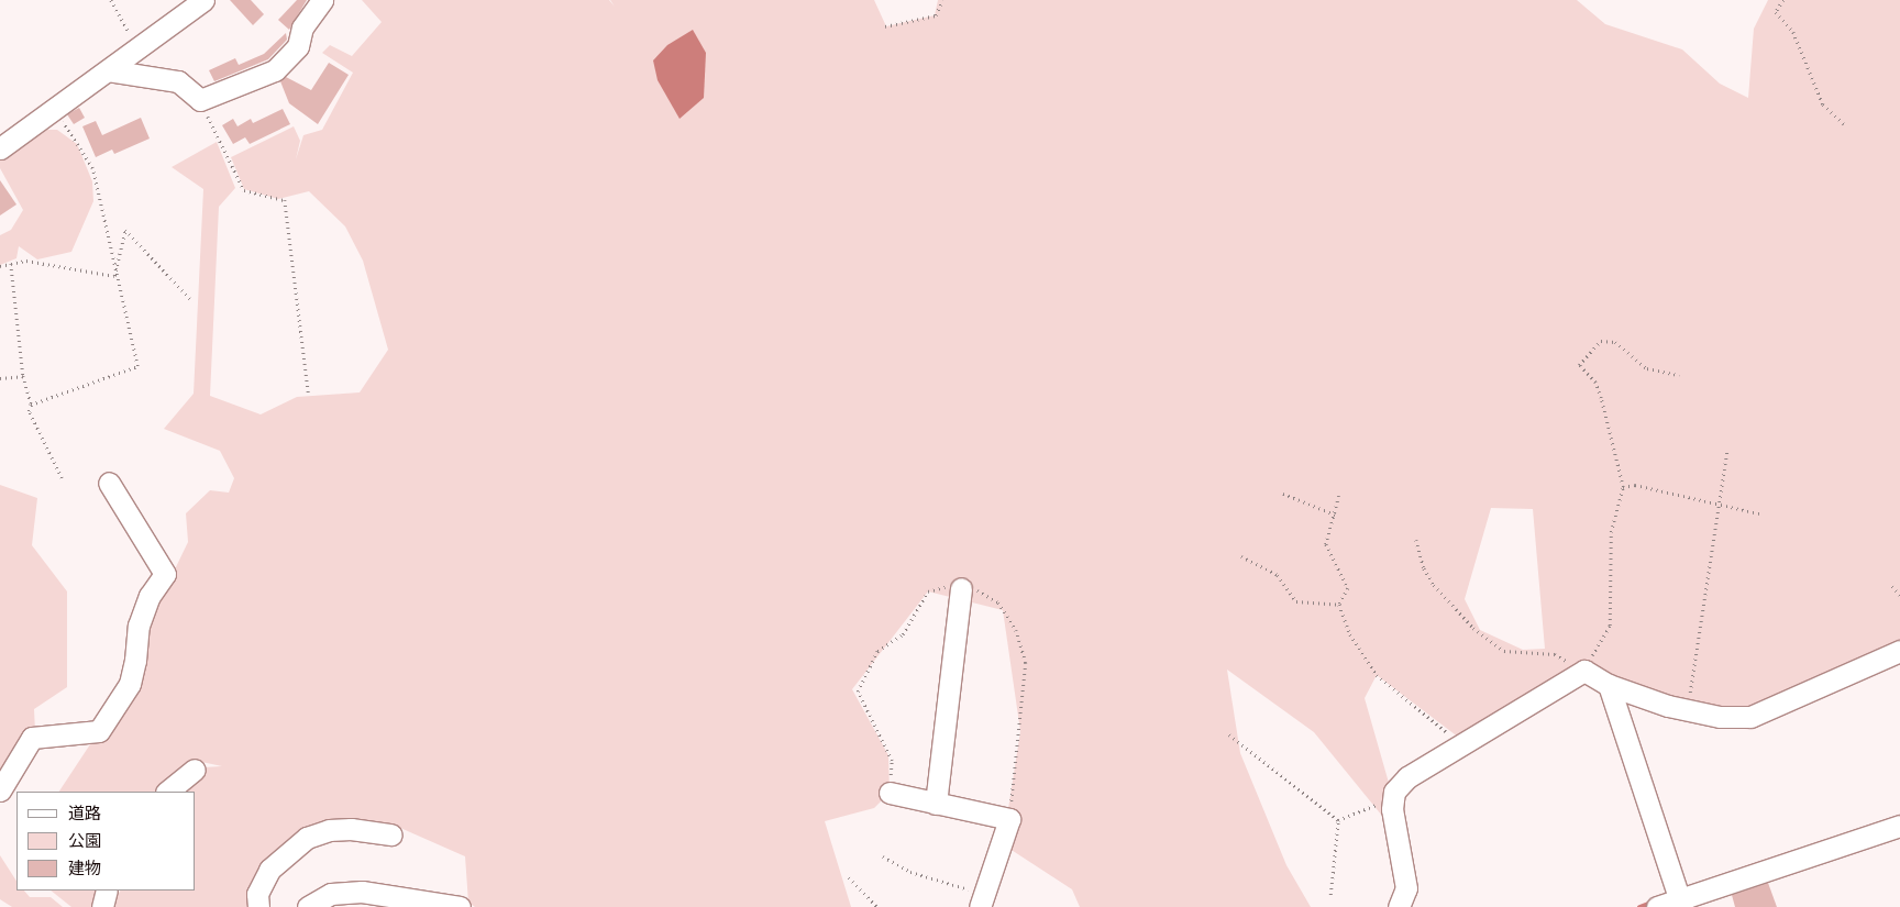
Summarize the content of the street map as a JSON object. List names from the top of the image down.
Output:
{
  "legend": ["道路", "公園", "建物"]
}
